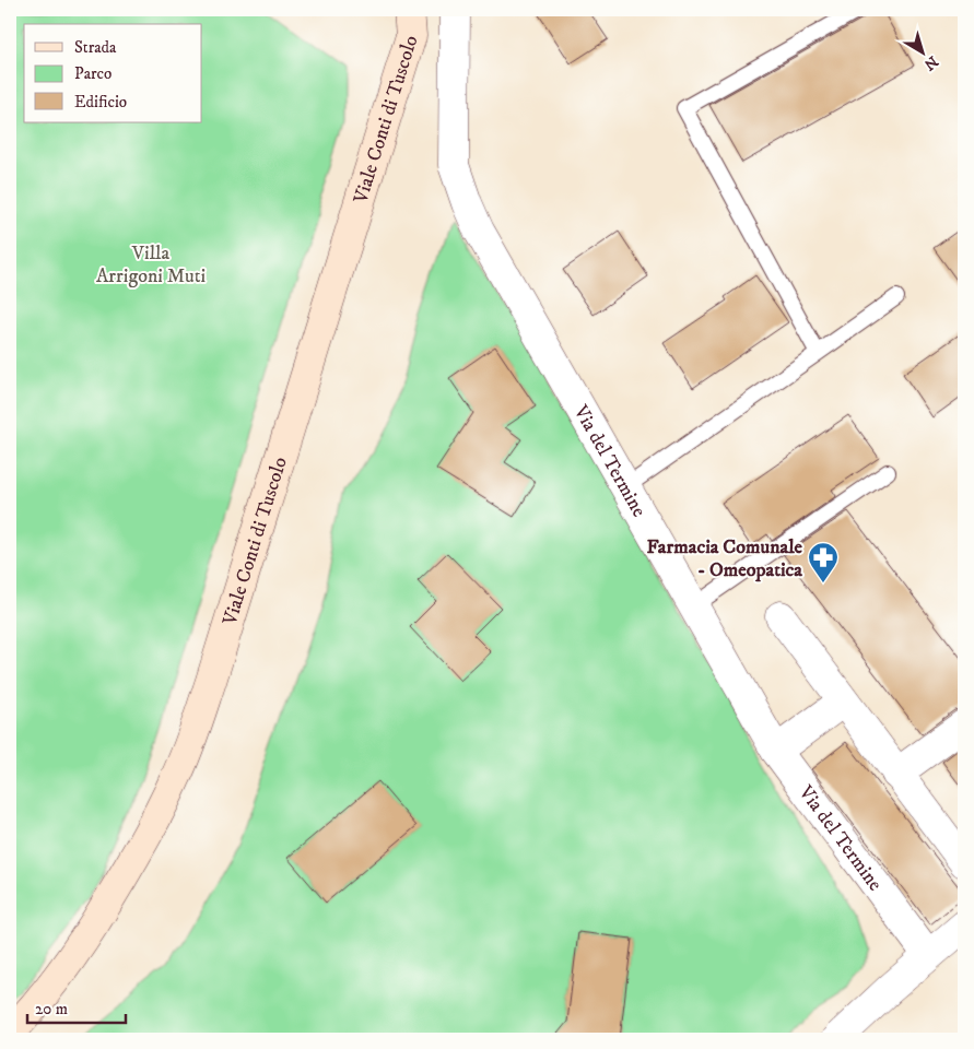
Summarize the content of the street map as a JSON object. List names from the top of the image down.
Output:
{
  "streets": {
    "main road": ["Viale Conti di Tuscolo"],
    "street": ["Via del Termine"]
  },
  "parks": ["Villa Arrigoni Muti"],
  "places": {
    "pharmacy": ["Farmacia Comunale - Omeopatica"]
  },
  "legend": ["Strada", "Parco", "Edificio"],
  "scale_bar": "20 m",
  "north": "bottom right"
}
